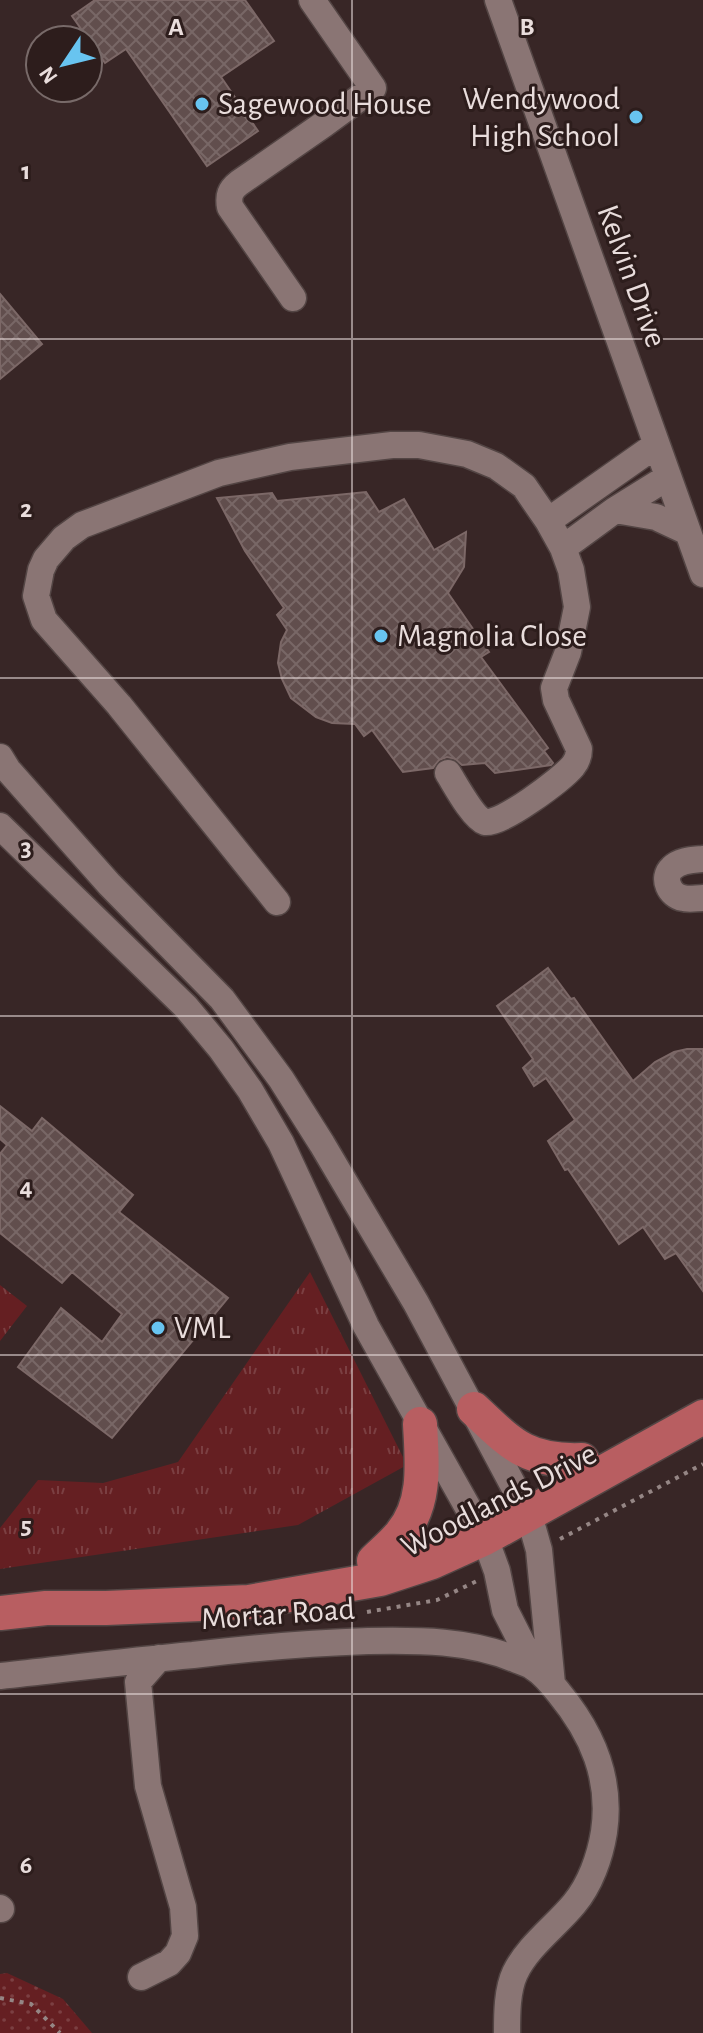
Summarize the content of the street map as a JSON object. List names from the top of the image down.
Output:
{
  "streets": {
    "main road": ["Woodlands Drive"],
    "street": ["Kelvin Drive", "Mortar Road"]
  },
  "places": [
    "Sagewood House",
    "Wendywood High School",
    "Magnolia Close",
    "VML"
  ],
  "north": "bottom left",
  "grid": {
    "columns": ["A", "B"],
    "rows": [
      "1",
      "2",
      "3",
      "4",
      "5",
      "6"
    ]
  }
}
